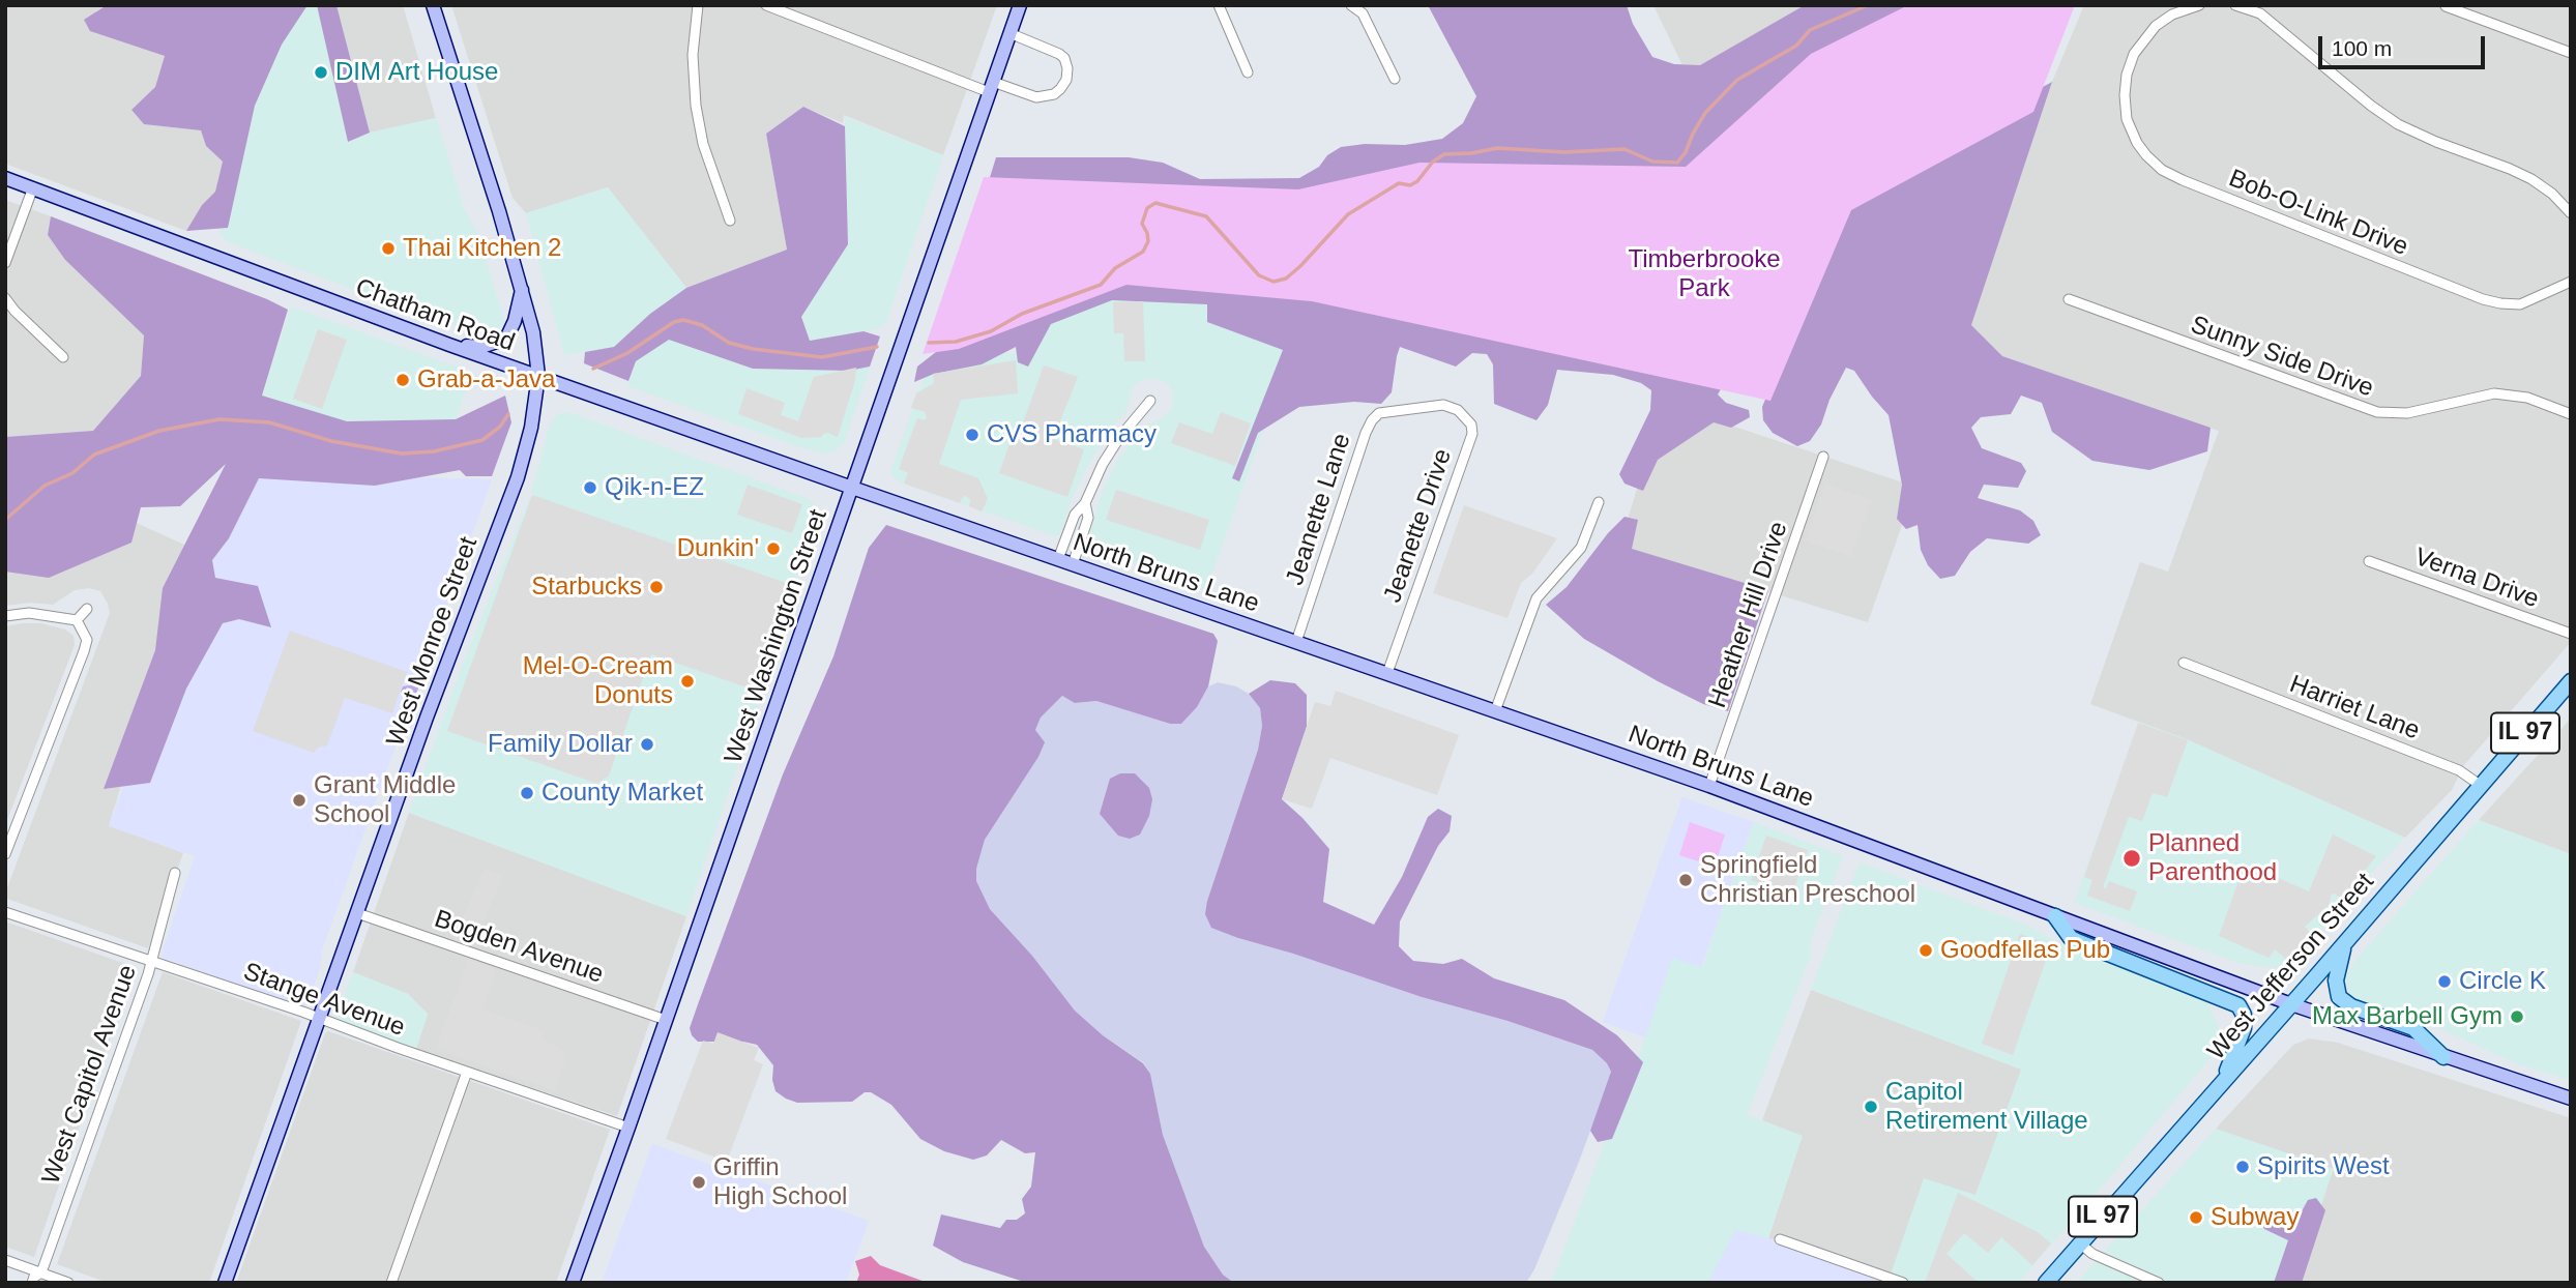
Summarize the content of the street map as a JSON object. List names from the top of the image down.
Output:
{
  "streets": {
    "main road": [
      "Chatham Road",
      "North Bruns Lane",
      "West Washington Street",
      "West Monroe Street",
      "IL 97",
      "West Jefferson Street"
    ],
    "street": [
      "Bob-O-Link Drive",
      "Sunny Side Drive",
      "Jeanette Lane",
      "Jeanette Drive",
      "Verna Drive",
      "Heather Hill Drive",
      "Harriet Lane",
      "Bogden Avenue",
      "Stange Avenue",
      "West Capitol Avenue"
    ]
  },
  "crossings": [
    ["Chatham Road", "North Bruns Lane"],
    ["Chatham Road", "West Washington Street"],
    ["Chatham Road", "West Monroe Street"],
    ["Jeanette Lane", "Jeanette Drive"],
    ["Jeanette Lane", "North Bruns Lane"],
    ["Jeanette Drive", "North Bruns Lane"],
    ["North Bruns Lane", "Heather Hill Drive"],
    ["North Bruns Lane", "West Washington Street"],
    ["North Bruns Lane", "West Jefferson Street"],
    ["West Washington Street", "Bogden Avenue"],
    ["West Washington Street", "Stange Avenue"],
    ["West Monroe Street", "Bogden Avenue"],
    ["West Monroe Street", "Stange Avenue"],
    ["Harriet Lane", "West Jefferson Street"],
    ["Stange Avenue", "West Capitol Avenue"]
  ],
  "parks": ["Timberbrooke Park"],
  "places": [
    "DIM Art House",
    "Thai Kitchen 2",
    "Grab-a-Java",
    "CVS Pharmacy",
    "Qik-n-EZ",
    "Dunkin'",
    "Starbucks",
    "Mel-O-Cream Donuts",
    "Family Dollar",
    "County Market",
    "Grant Middle School",
    "Planned Parenthood",
    "Springfield Christian Preschool",
    "Goodfellas Pub",
    "Circle K",
    "Max Barbell Gym",
    "Capitol Retirement Village",
    "Spirits West",
    "Griffin High School",
    "Subway"
  ],
  "scale_bar": "100 m"
}
